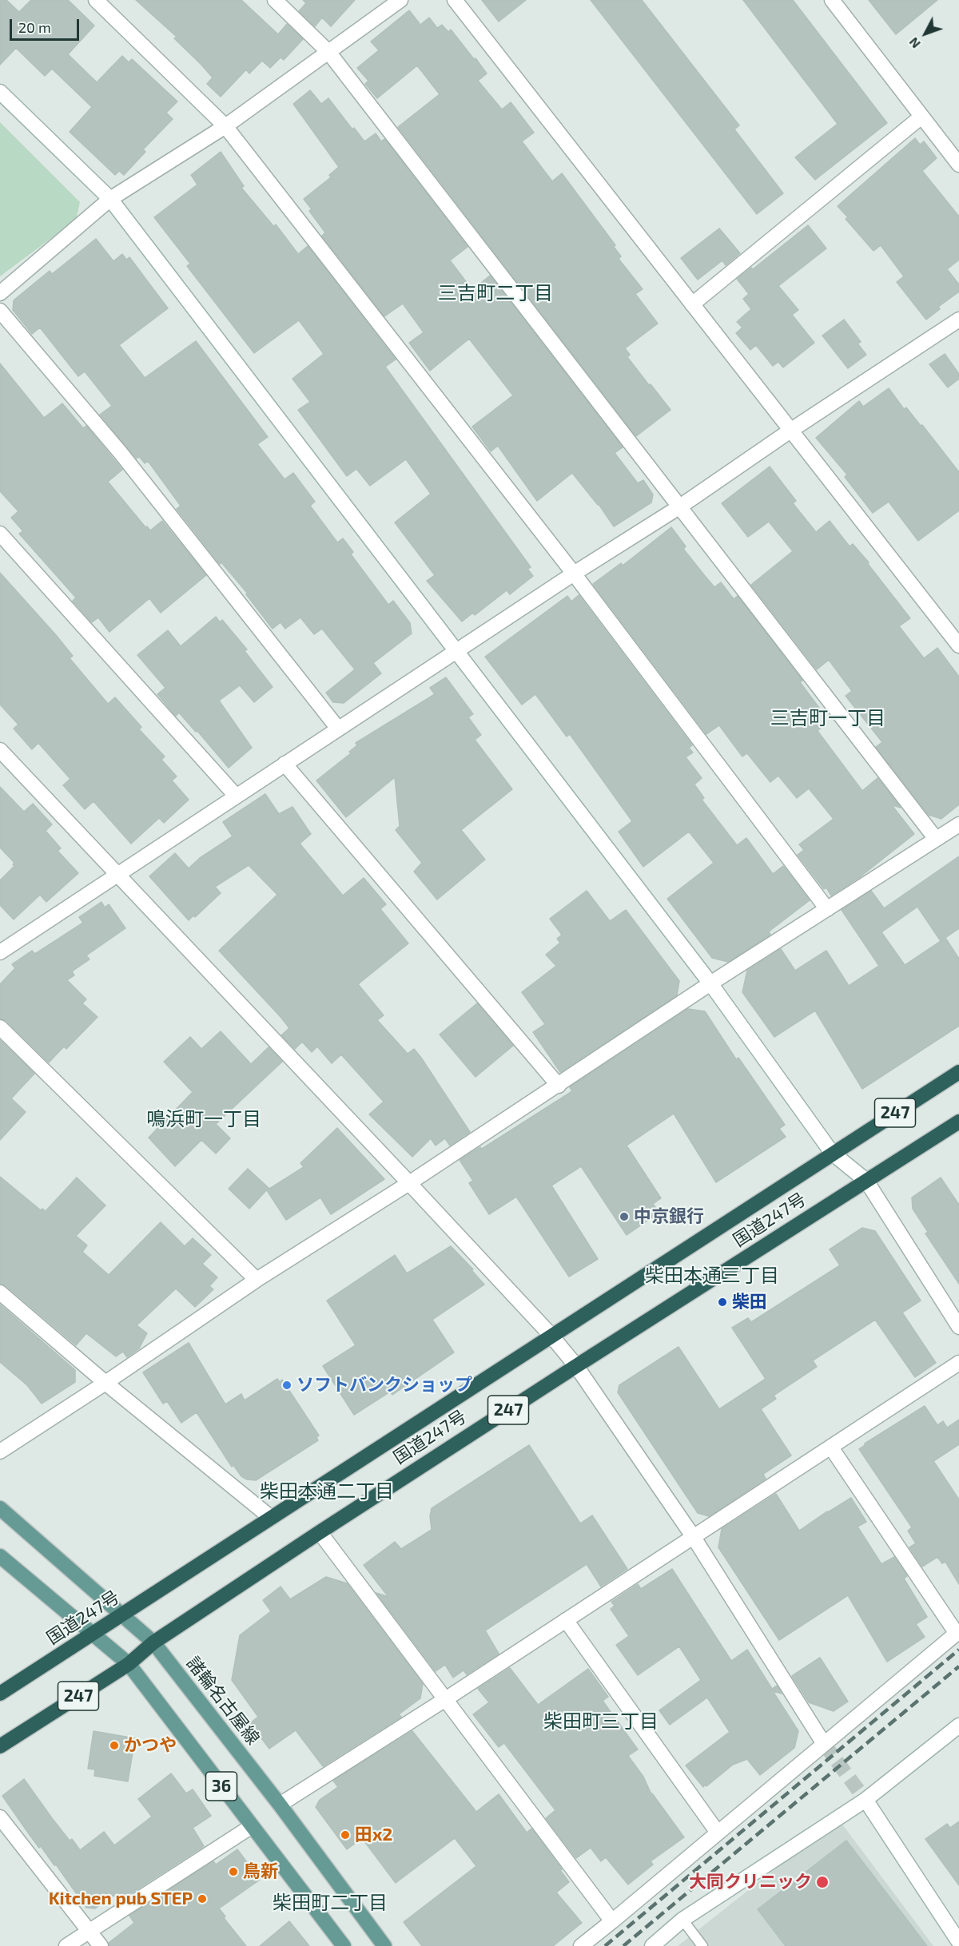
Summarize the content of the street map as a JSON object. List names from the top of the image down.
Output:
{
  "streets": {
    "highway": ["247", "国道247号"],
    "main road": ["諸輪名古屋線", "36"]
  },
  "crossings": [
    ["国道247号", "諸輪名古屋線"],
    ["国道247号", "36"]
  ],
  "districts": [
    "三吉町二丁目",
    "三吉町一丁目",
    "鳴浜町一丁目",
    "柴田本通三丁目",
    "柴田本通二丁目",
    "柴田町三丁目",
    "柴田町二丁目"
  ],
  "places": [
    "中京銀行",
    "柴田",
    "ソフトバンクショップ",
    "かつや",
    "田x2",
    "鳥新",
    "大同クリニック",
    "Kitchen pub STEP"
  ],
  "scale_bar": "20 m",
  "north": "bottom left"
}
